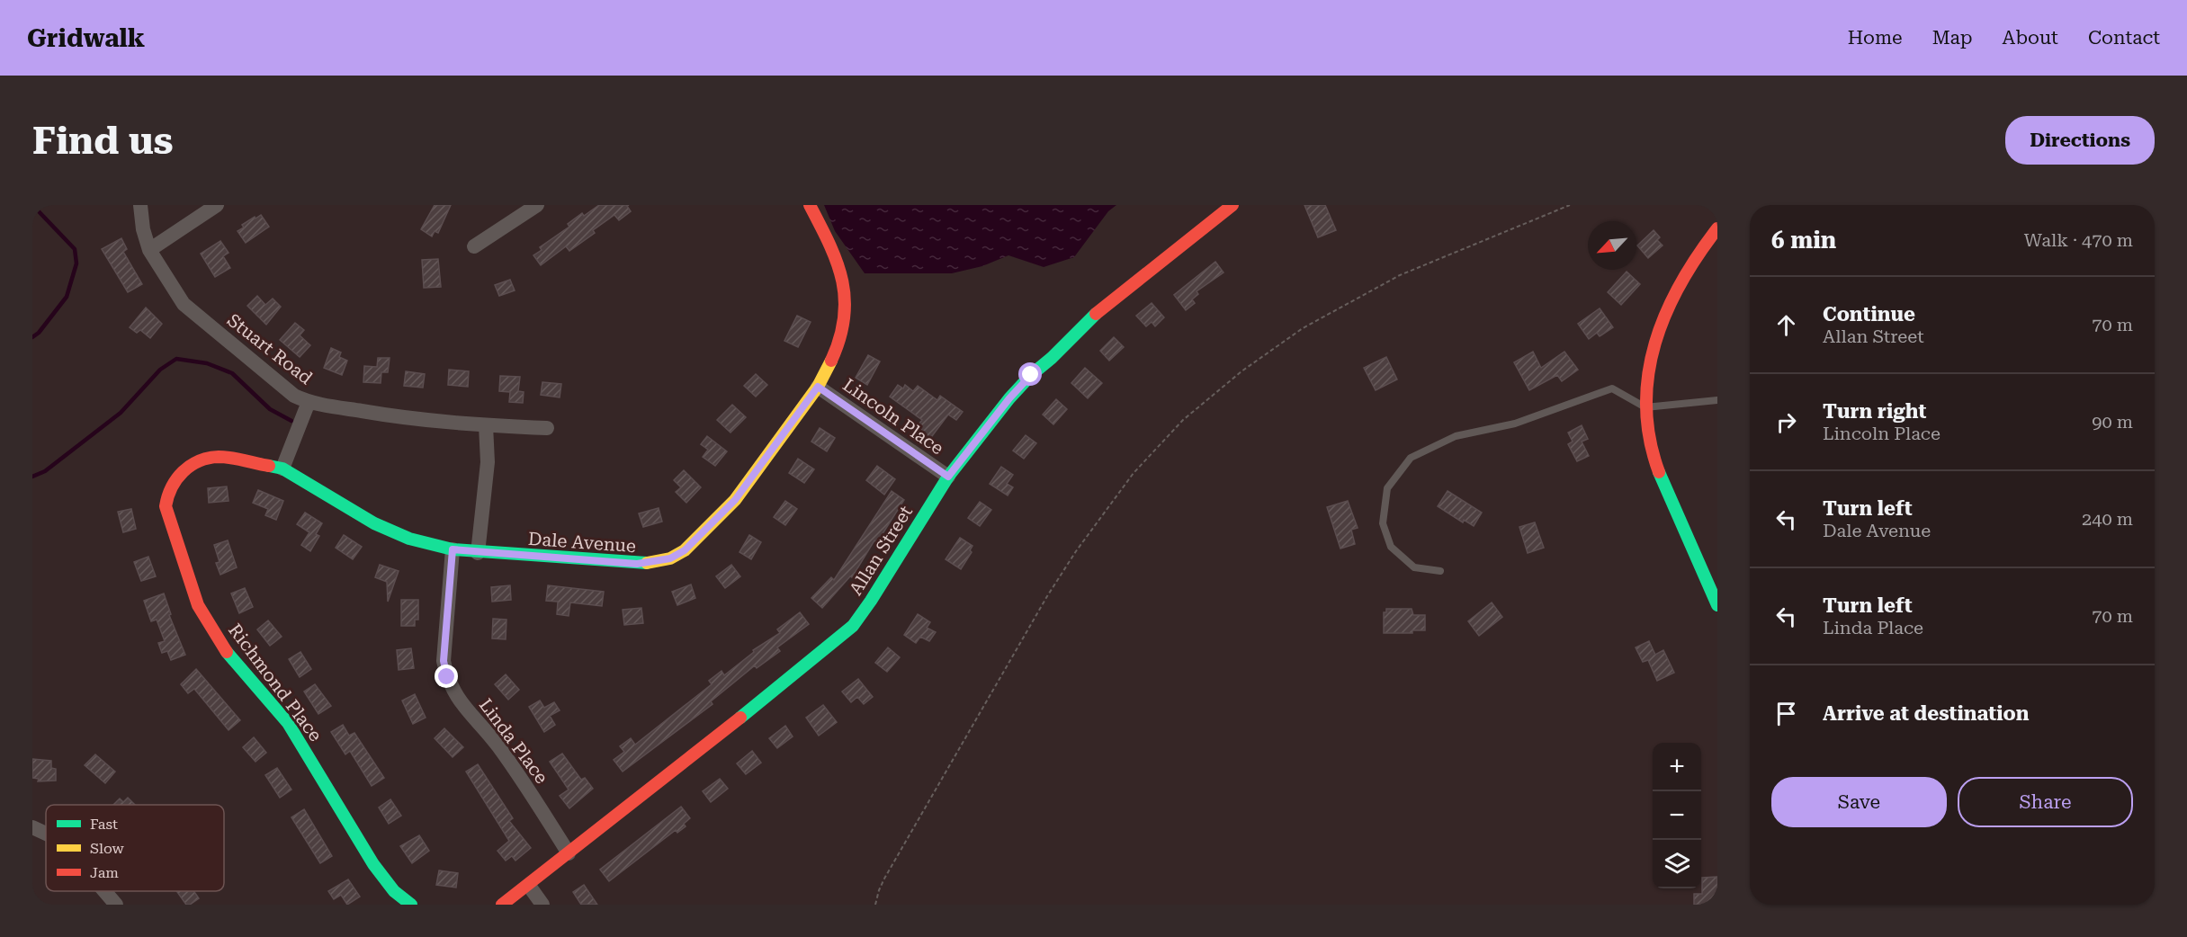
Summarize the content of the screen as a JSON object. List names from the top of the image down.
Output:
{
  "streets": {
    "street": [
      "Stuart Road",
      "Lincoln Place",
      "Dale Avenue",
      "Allan Street",
      "Richmond Place",
      "Linda Place"
    ]
  },
  "crossings": [
    ["Lincoln Place", "Dale Avenue"],
    ["Lincoln Place", "Allan Street"],
    ["Dale Avenue", "Richmond Place"],
    ["Dale Avenue", "Linda Place"],
    ["Allan Street", "Linda Place"]
  ],
  "legend": ["Fast", "Slow", "Jam"],
  "north": "bottom left",
  "page": {
    "header": "Gridwalk",
    "nav": [
      "Home",
      "Map",
      "About",
      "Contact"
    ],
    "buttons": [
      "Directions",
      ["Save", "Share"]
    ],
    "title": "Find us",
    "heading": ["6 min", "Walk · 470 m"],
    "list": [
      ["Continue", "Allan Street", "70 m"],
      ["Turn right", "Lincoln Place", "90 m"],
      ["Turn left", "Dale Avenue", "240 m"],
      ["Turn left", "Linda Place", "70 m"],
      "Arrive at destination"
    ],
    "map_buttons": ["+", "−"]
  }
}
